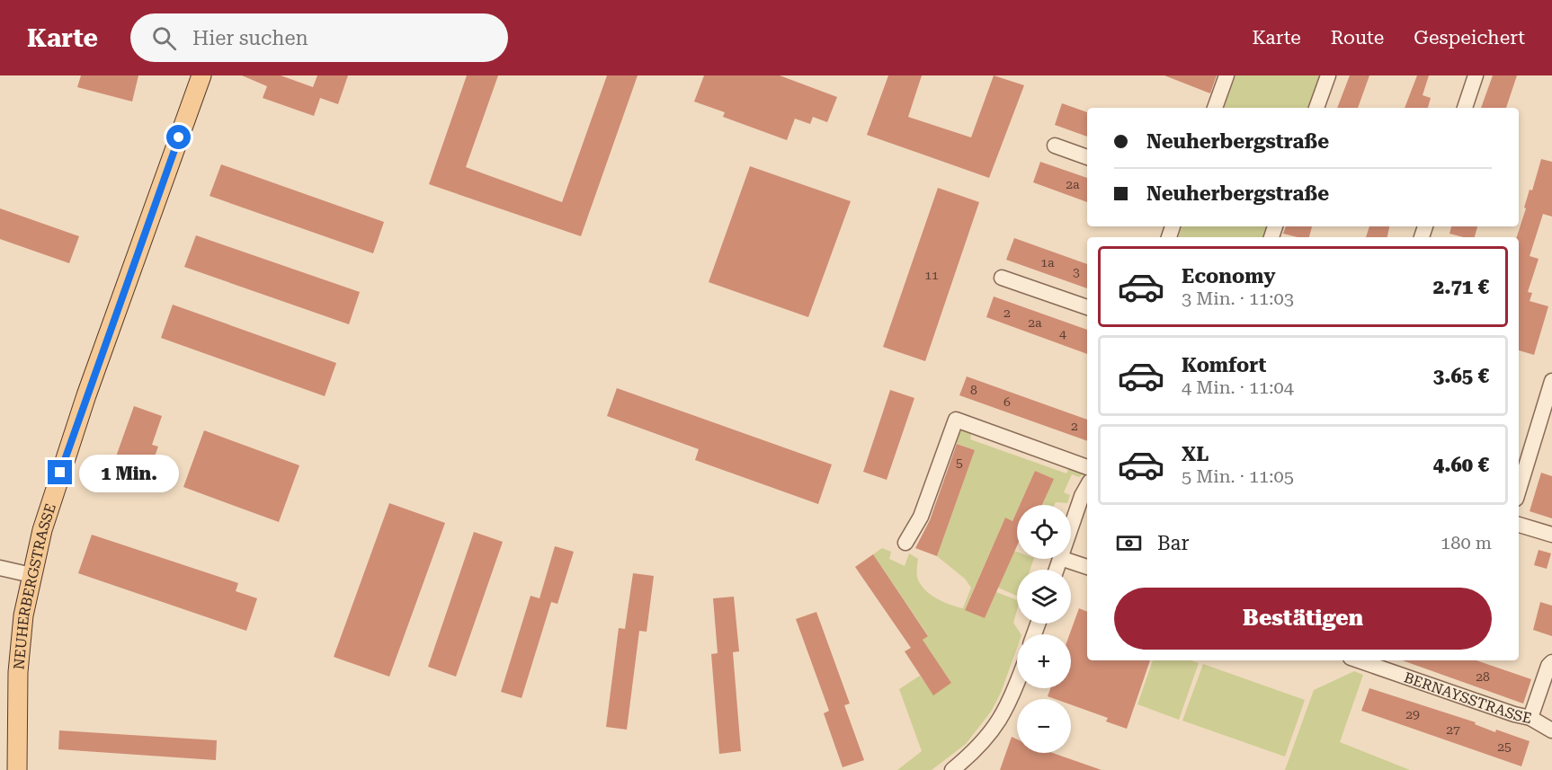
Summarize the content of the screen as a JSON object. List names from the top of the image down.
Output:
{
  "streets": {
    "main road": ["NEUHERBERGSTRASSE"],
    "street": ["BERNAYSSTRASSE"]
  },
  "house_numbers": [
    "2a",
    "1a",
    "3",
    "11",
    "2",
    "2a",
    "4",
    "8",
    "6",
    "2",
    "5",
    "28",
    "29",
    "27",
    "25"
  ],
  "page": {
    "header": "Karte",
    "search": "Hier suchen",
    "nav": ["Karte", "Route", "Gespeichert"],
    "banner": ["Neuherbergstraße", "Neuherbergstraße"],
    "list": [
      {
        "name": "Economy",
        "note": "3 Min. · 11:03",
        "value": "2.71 €"
      },
      {
        "name": "Komfort",
        "note": "4 Min. · 11:04",
        "value": "3.65 €"
      },
      {
        "name": "XL",
        "note": "5 Min. · 11:05",
        "value": "4.60 €"
      }
    ],
    "bubble": "1 Min.",
    "map_buttons": ["+", "−"],
    "pay": ["Bar", "180 m"],
    "buttons": "Bestätigen"
  }
}
